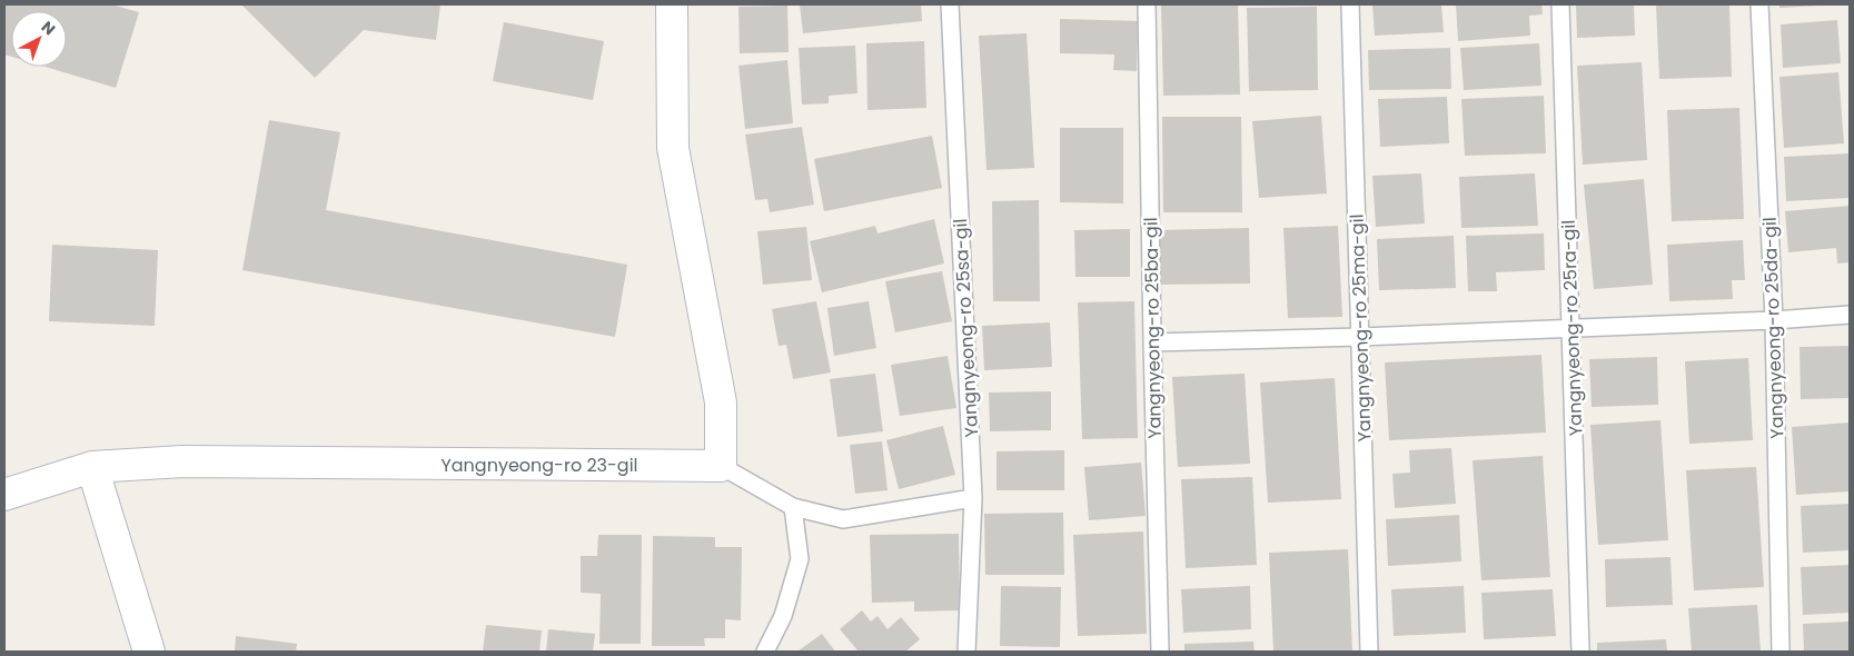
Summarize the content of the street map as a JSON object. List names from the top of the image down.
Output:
{
  "streets": {
    "street": ["Yangnyeong-ro 23-gil"],
    "lane": [
      "Yangnyeong-ro 25sa-gil",
      "Yangnyeong-ro 25ba-gil",
      "Yangnyeong-ro 25ma-gil",
      "Yangnyeong-ro 25ra-gil",
      "Yangnyeong-ro 25da-gil"
    ]
  },
  "crossings": [
    ["Yangnyeong-ro 25sa-gil", "Yangnyeong-ro 23-gil"]
  ],
  "north": "top right"
}
